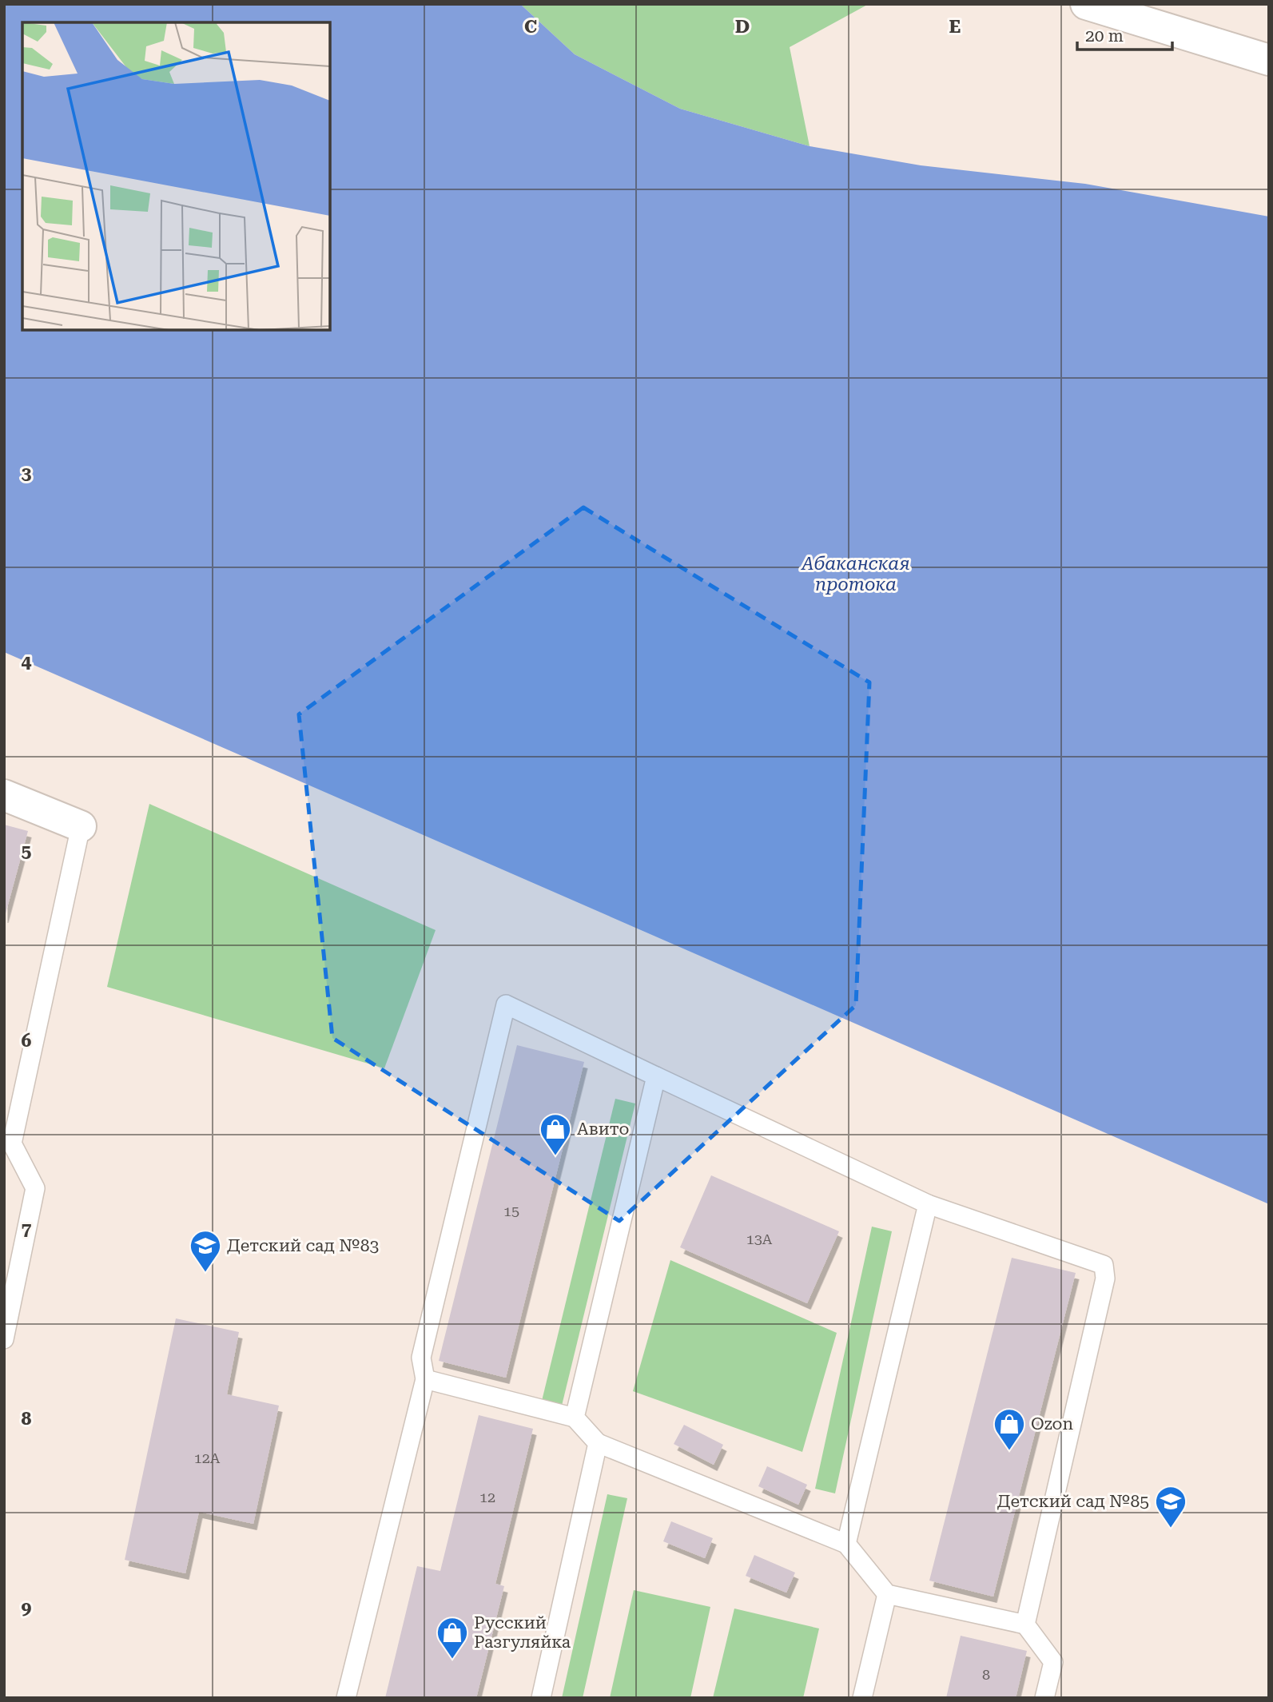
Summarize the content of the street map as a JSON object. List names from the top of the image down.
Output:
{
  "water": ["Абаканская протока"],
  "places": {
    "shop": ["Авито", "Ozon", "Русский Разгуляйка"],
    "school or university": ["Детский сад №83", "Детский сад №85"]
  },
  "house_numbers": [
    "15",
    "13А",
    "12А",
    "12",
    "8"
  ],
  "scale_bar": "20 m",
  "grid": {
    "columns": ["C", "D", "E"],
    "rows": [
      "3",
      "4",
      "5",
      "6",
      "7",
      "8",
      "9"
    ]
  }
}
